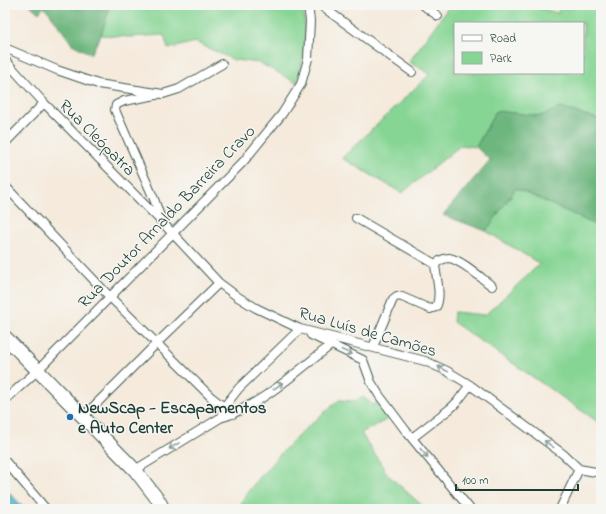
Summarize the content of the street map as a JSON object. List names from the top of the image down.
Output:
{
  "streets": {
    "street": ["Rua Cleópatra", "Rua Doutor Arnaldo Barreira Cravo", "Rua Luís de Camões"]
  },
  "crossings": [
    ["Rua Cleópatra", "Rua Doutor Arnaldo Barreira Cravo"],
    ["Rua Cleópatra", "Rua Luís de Camões"],
    ["Rua Doutor Arnaldo Barreira Cravo", "Rua Luís de Camões"]
  ],
  "places": ["NewScap - Escapamentos e Auto Center"],
  "legend": ["Road", "Park"],
  "scale_bar": "100 m"
}
